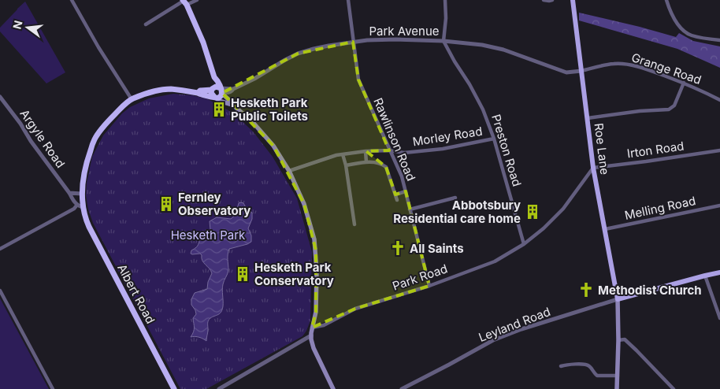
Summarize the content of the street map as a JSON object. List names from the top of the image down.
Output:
{
  "streets": {
    "highway": ["Albert Road"],
    "main road": ["Roe Lane"],
    "street": [
      "Park Avenue",
      "Grange Road",
      "Morley Road",
      "Argyle Road",
      "Rawlinson Road",
      "Irton Road",
      "Preston Road",
      "Melling Road",
      "Park Road",
      "Leyland Road"
    ]
  },
  "crossings": [
    ["Park Avenue", "Grange Road"],
    ["Park Avenue", "Rawlinson Road"],
    ["Park Avenue", "Roe Lane"],
    ["Park Avenue", "Preston Road"],
    ["Grange Road", "Roe Lane"],
    ["Morley Road", "Rawlinson Road"],
    ["Morley Road", "Preston Road"],
    ["Argyle Road", "Albert Road"],
    ["Rawlinson Road", "Park Road"],
    ["Roe Lane", "Irton Road"],
    ["Roe Lane", "Melling Road"],
    ["Roe Lane", "Park Road"],
    ["Roe Lane", "Leyland Road"],
    ["Irton Road", "Park Road"],
    ["Preston Road", "Park Road"]
  ],
  "parks": ["Hesketh Park"],
  "places": {
    "building": [
      "Hesketh Park Public Toilets",
      "Fernley Observatory",
      "Abbotsbury Residential care home",
      "Hesketh Park Conservatory"
    ],
    "church": ["All Saints", "Methodist Church"]
  },
  "north": "left"
}
